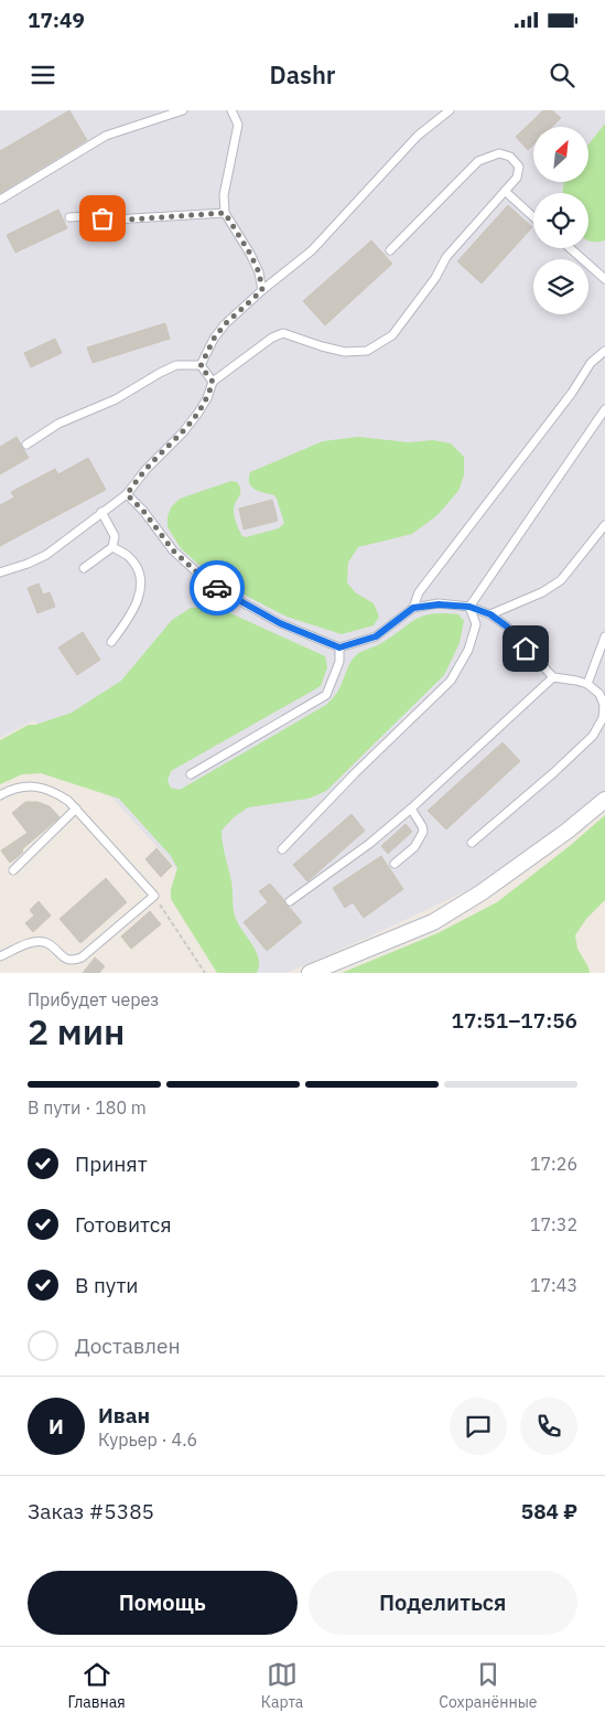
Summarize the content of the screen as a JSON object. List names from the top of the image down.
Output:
{
  "north": "top right",
  "page": {
    "status": "17:49",
    "header": "Dashr",
    "heading": ["2 мин", "Прибудет через", "17:51–17:56"],
    "panel": [
      "Иван",
      "Курьер · 4.6",
      "Заказ #5385",
      "584 ₽"
    ],
    "bar": "В пути · 180 m",
    "list": [
      ["Принят", "17:26"],
      ["Готовится", "17:32"],
      ["В пути", "17:43"],
      "Доставлен"
    ],
    "round": "И",
    "buttons": ["Помощь", "Поделиться"],
    "tabs": ["Главная", "Карта", "Сохранённые"]
  }
}
